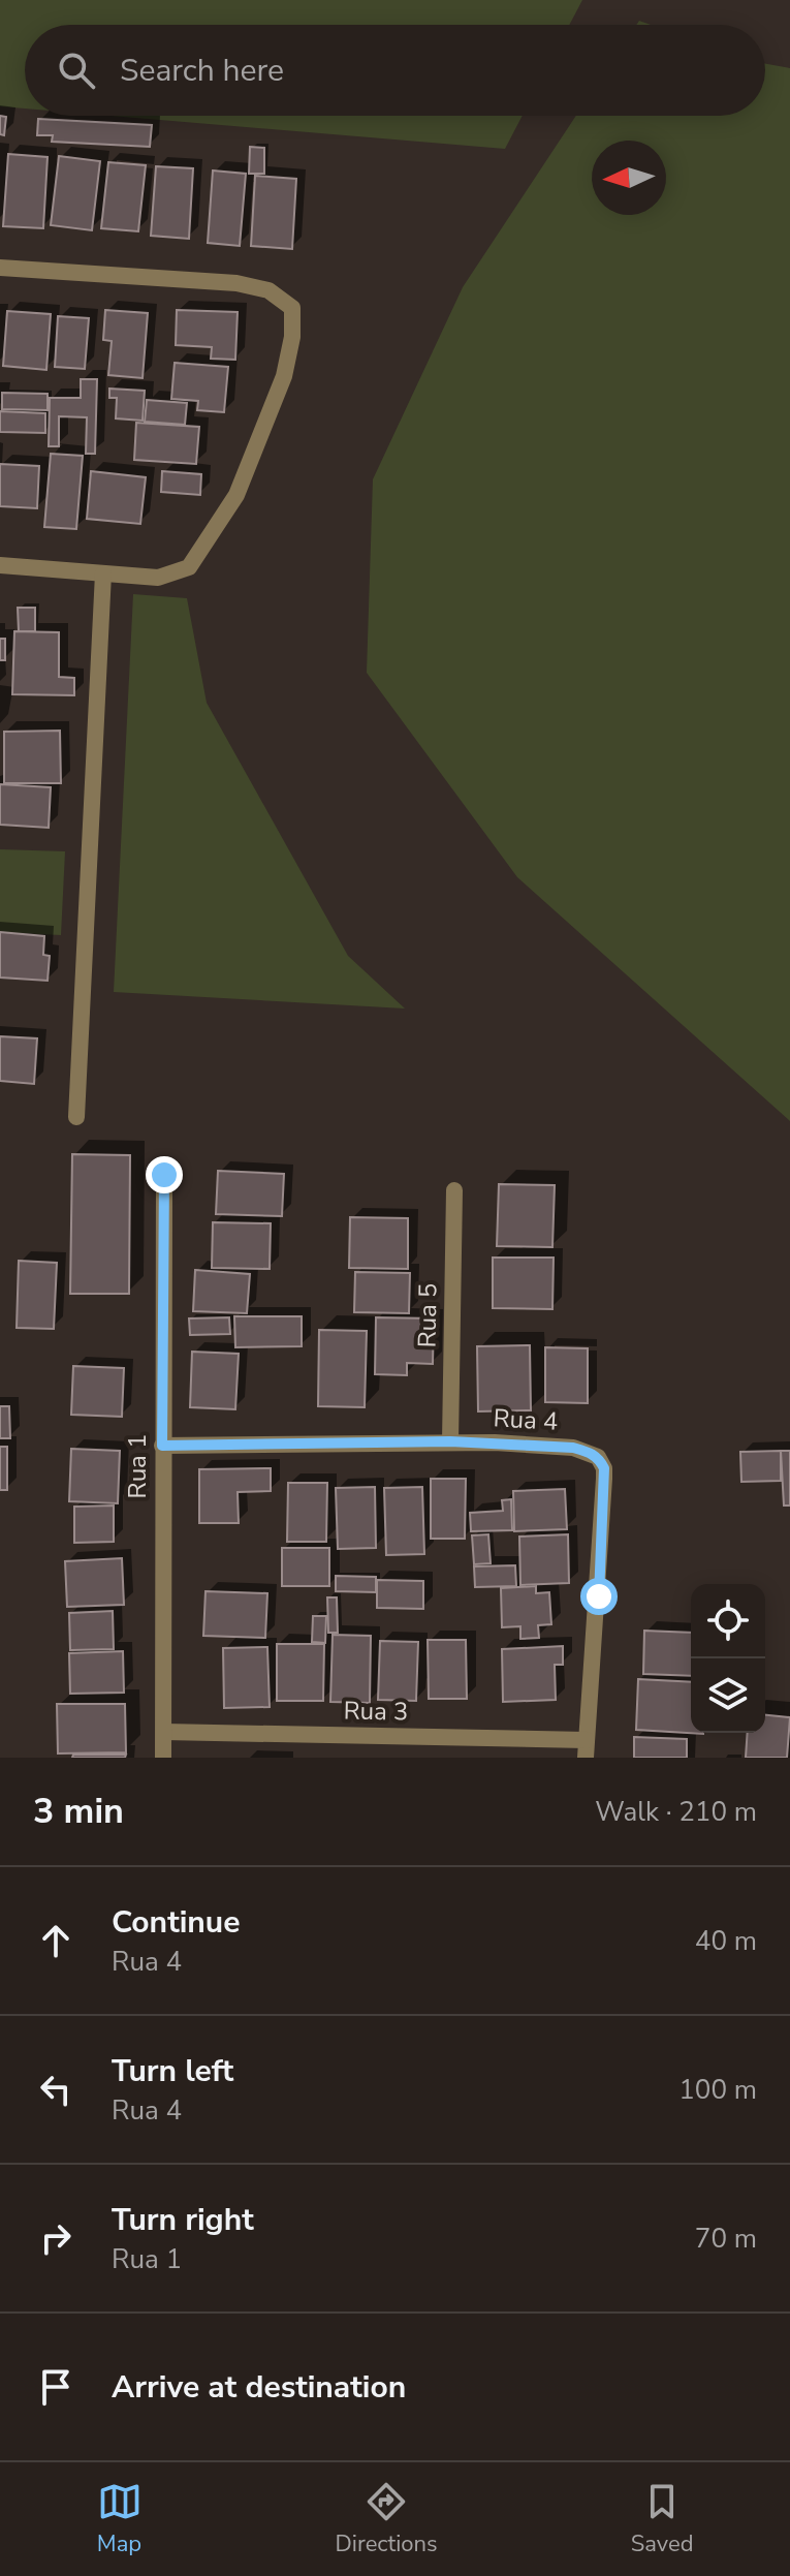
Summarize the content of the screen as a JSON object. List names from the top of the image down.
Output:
{
  "streets": {
    "street": [
      "Rua 5",
      "Rua 4",
      "Rua 1",
      "Rua 3"
    ]
  },
  "crossings": [
    ["Rua 5", "Rua 4"],
    ["Rua 4", "Rua 1"],
    ["Rua 4", "Rua 3"],
    ["Rua 1", "Rua 3"]
  ],
  "north": "left",
  "page": {
    "search": "Search here",
    "heading": ["3 min", "Walk · 210 m"],
    "list": [
      ["Continue", "Rua 4", "40 m"],
      ["Turn left", "Rua 4", "100 m"],
      ["Turn right", "Rua 1", "70 m"],
      "Arrive at destination"
    ],
    "nav": ["Map", "Directions", "Saved"]
  }
}
